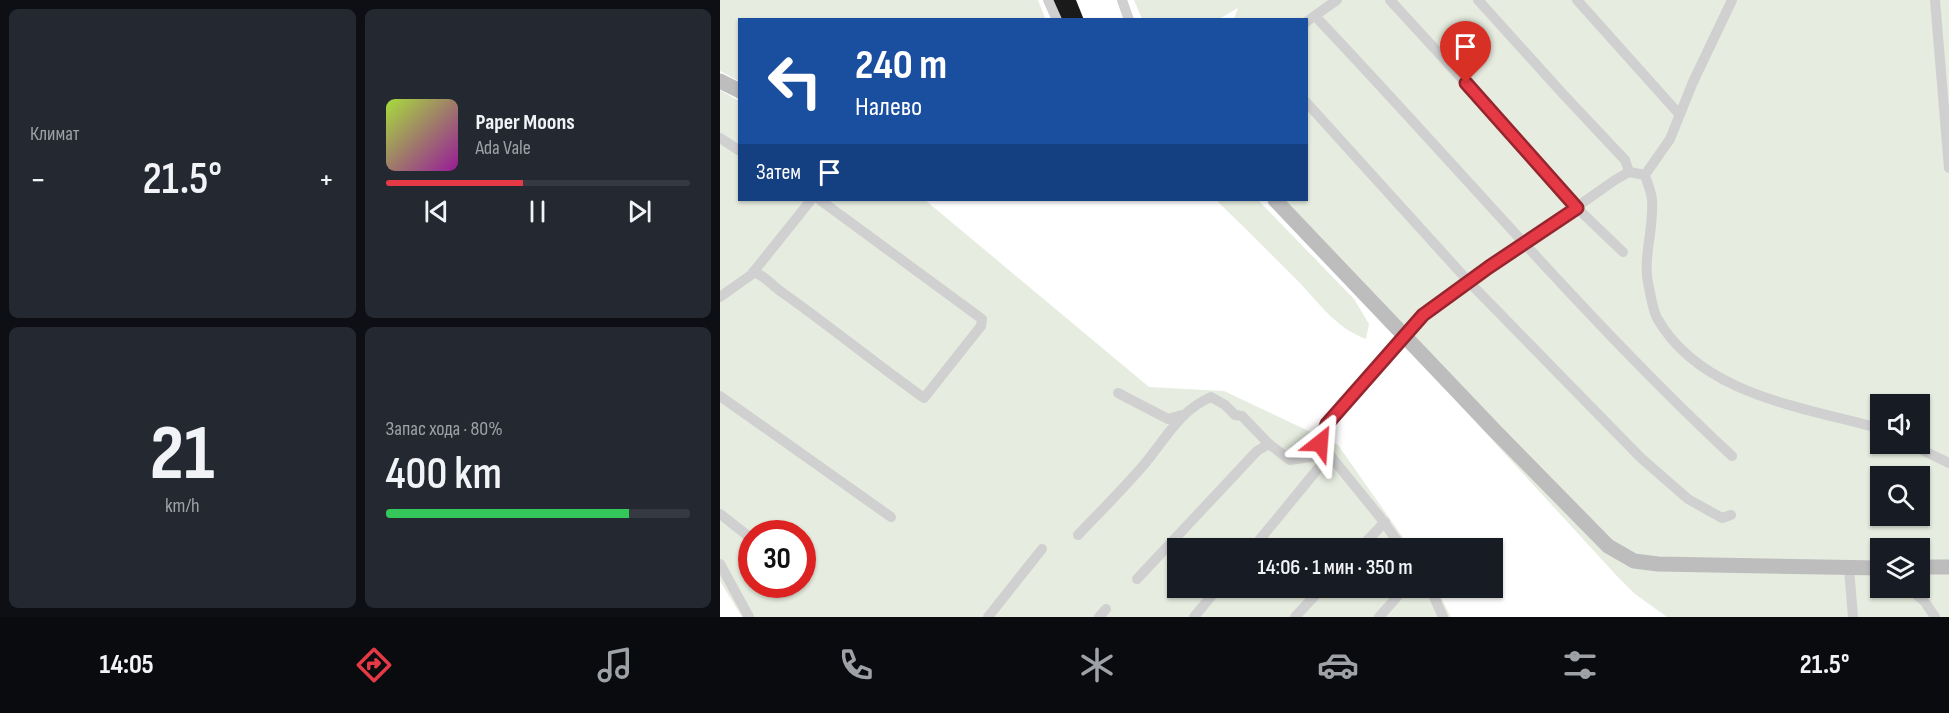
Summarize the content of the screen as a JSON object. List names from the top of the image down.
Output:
{
  "page": {
    "tile": [
      "Климат",
      ["21", "km/h"],
      ["Запас хода · 80%", "400 km"]
    ],
    "turn": ["240 m", "Налево"],
    "song": ["Paper Moons", "Ada Vale"],
    "then": "Затем",
    "heat": ["−", "21.5°", "+"],
    "limit": "30",
    "trip": "14:06 · 1 мин · 350 m",
    "tabs": ["14:05", "21.5°"]
  }
}
